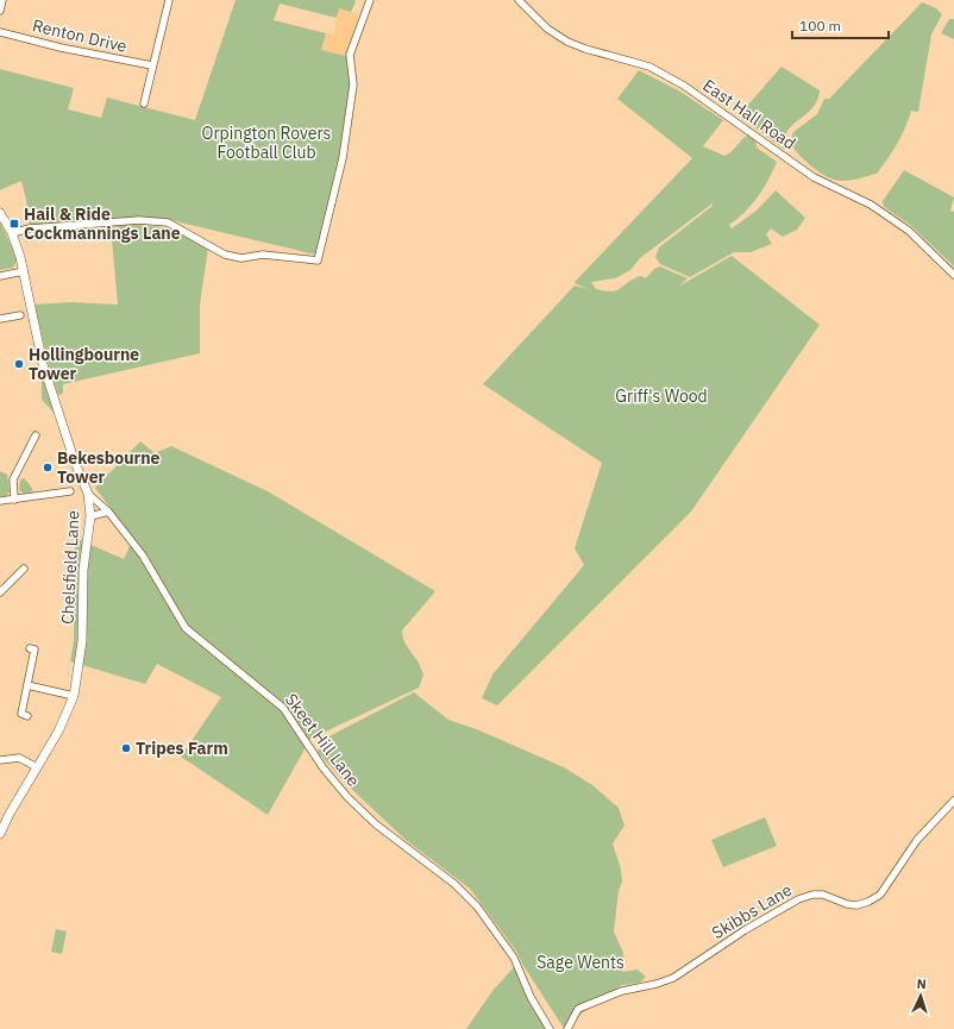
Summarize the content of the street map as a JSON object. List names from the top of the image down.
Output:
{
  "streets": {
    "street": [
      "Renton Drive",
      "East Hall Road",
      "Chelsfield Lane",
      "Skeet Hill Lane",
      "Skibbs Lane"
    ]
  },
  "crossings": [
    ["Chelsfield Lane", "Skeet Hill Lane"]
  ],
  "parks": ["Orpington Rovers Football Club", "Griff's Wood", "Sage Wents"],
  "places": {
    "transit": ["Hail & Ride Cockmannings Lane"],
    "other": ["Hollingbourne Tower", "Bekesbourne Tower", "Tripes Farm"]
  },
  "scale_bar": "100 m",
  "north": "top"
}
